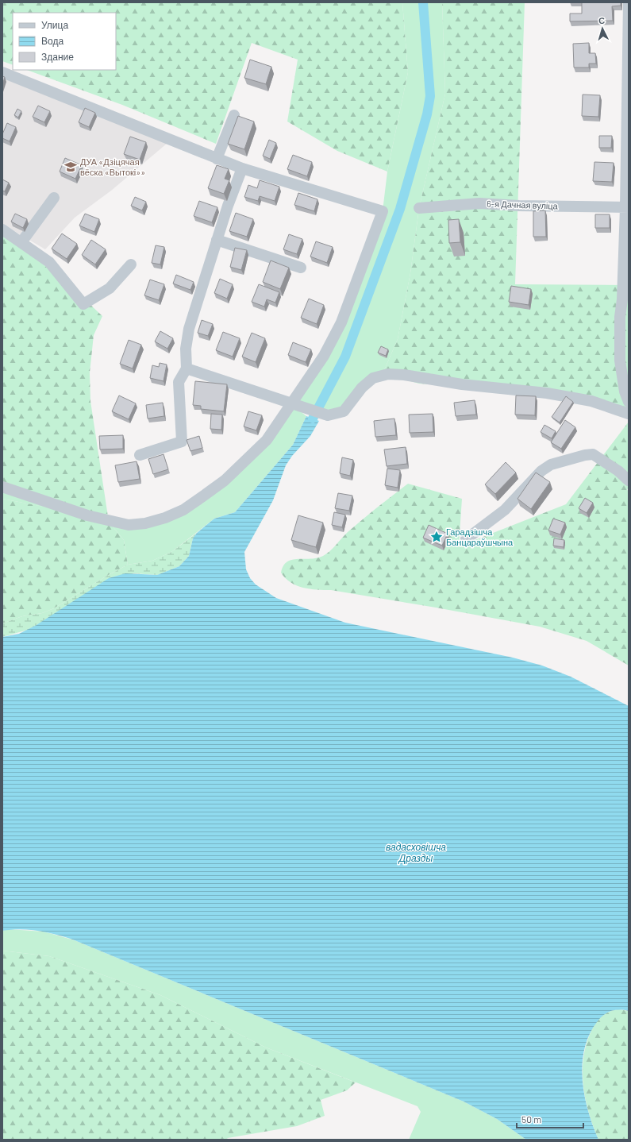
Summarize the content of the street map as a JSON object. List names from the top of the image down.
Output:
{
  "streets": {
    "street": ["6-я Дачная вуліца"]
  },
  "water": ["вадасховішча Дразды"],
  "places": {
    "school or university": ["ДУА «Дзіцячая вёска «Вытокі»»"],
    "place": ["Гарадзішча Банцараўшчына"]
  },
  "legend": ["Улица", "Вода", "Здание"],
  "scale_bar": "50 m",
  "north": "top"
}
